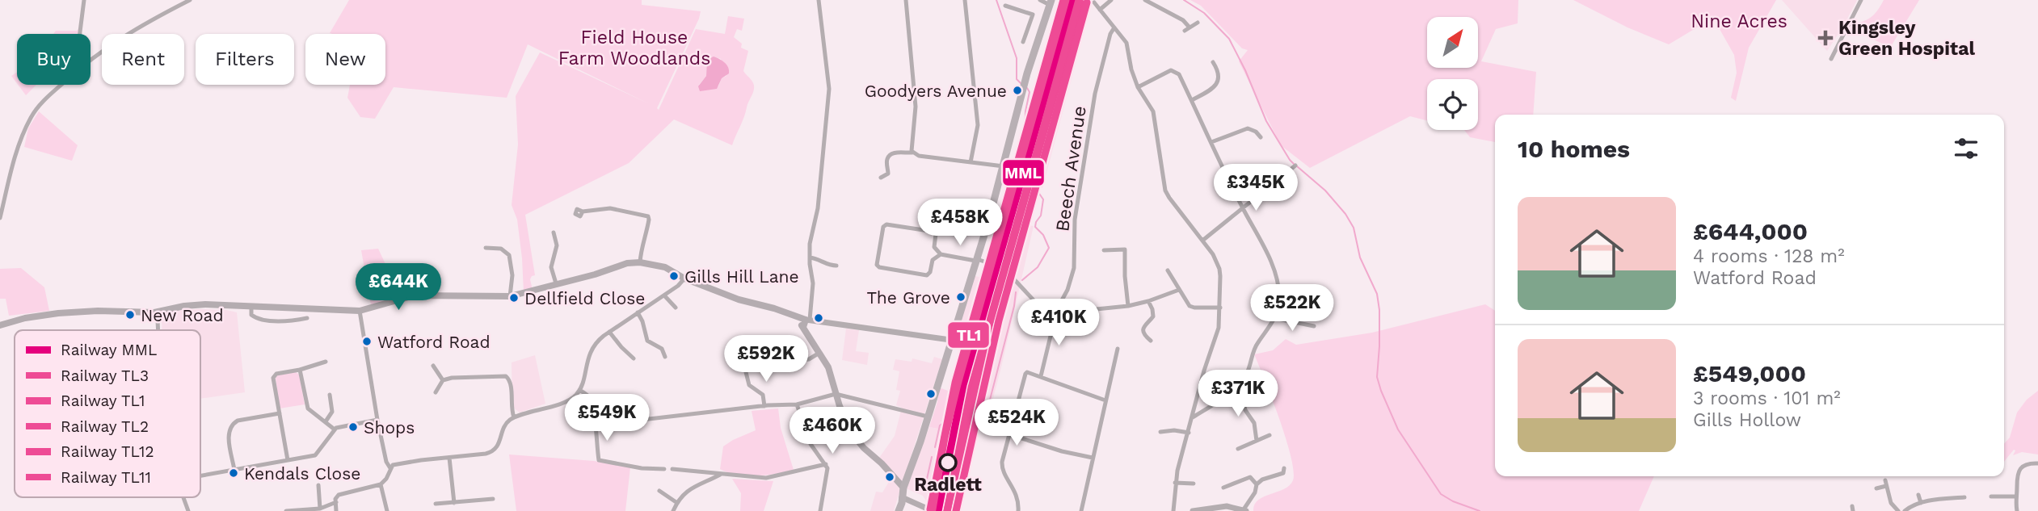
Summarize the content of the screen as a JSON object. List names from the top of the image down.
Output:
{
  "streets": {
    "street": ["Beech Avenue"]
  },
  "parks": ["Nine Acres", "Field House Farm Woodlands"],
  "places": {
    "health": ["Kingsley Green Hospital"],
    "other": [
      "Goodyers Avenue",
      "Gills Hill Lane",
      "The Grove",
      "Dellfield Close",
      "New Road",
      "Watford Road",
      "Shops",
      "Radlett",
      "Kendals Close"
    ]
  },
  "lines": [
    "rail line MML",
    "rail line TL1",
    "rail line TL2",
    "rail line TL12",
    "rail line TL3",
    "rail line TL11"
  ],
  "legend": [
    "Railway MML",
    "Railway TL3",
    "Railway TL1",
    "Railway TL2",
    "Railway TL12",
    "Railway TL11"
  ],
  "north": "top right",
  "page": {
    "chip": [
      "Buy",
      "Rent",
      "Filters",
      "New"
    ],
    "heading": "10 homes",
    "price": [
      "£345K",
      "£458K",
      "£644K",
      "£522K",
      "£410K",
      "£592K",
      "£371K",
      "£549K",
      "£524K",
      "£460K"
    ],
    "list": [
      {
        "name": "£644,000",
        "note": "4 rooms · 128 m² · Watford Road"
      },
      {
        "name": "£549,000",
        "note": "3 rooms · 101 m² · Gills Hollow"
      }
    ]
  }
}
